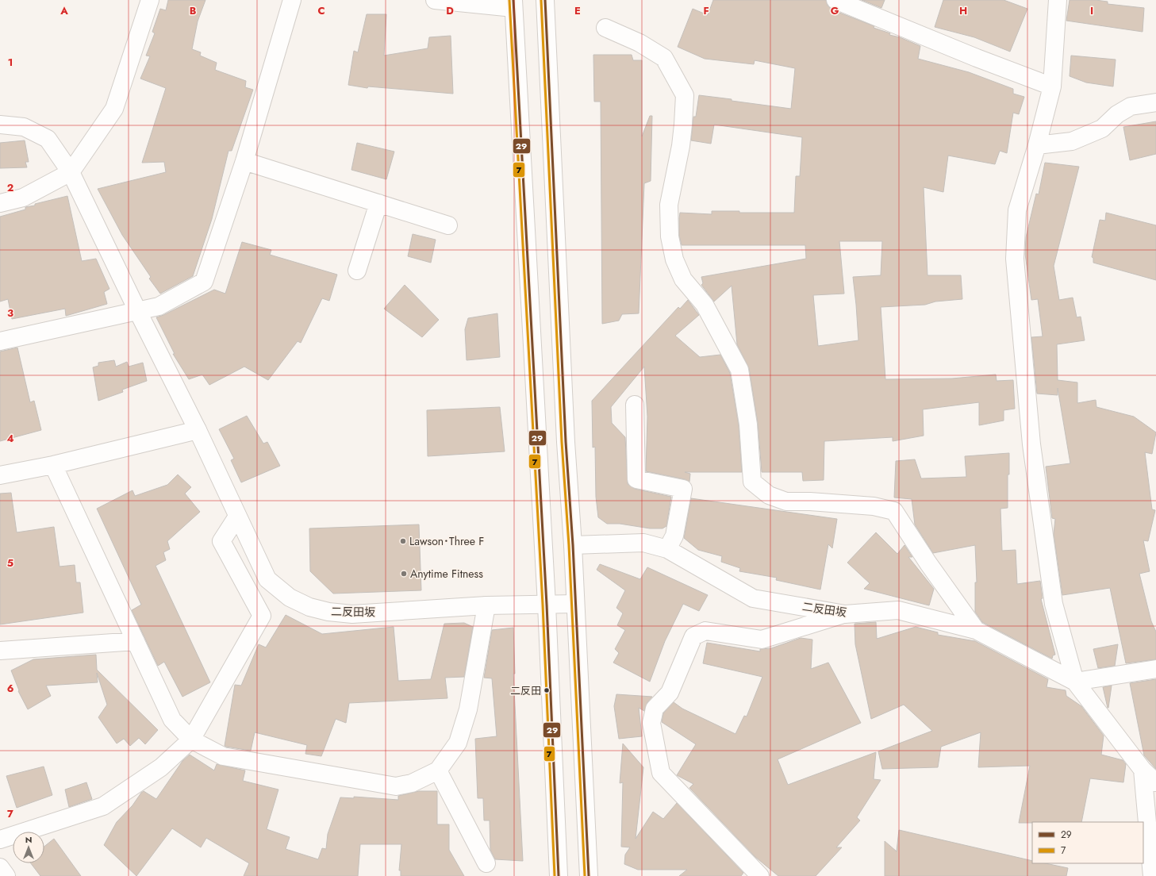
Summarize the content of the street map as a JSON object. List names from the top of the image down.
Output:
{
  "streets": {
    "main road": ["二反田坂"]
  },
  "places": ["Lawson･Three F", "Anytime Fitness", "二反田"],
  "lines": ["transit line 29", "transit line 7"],
  "legend": ["29", "7"],
  "north": "top",
  "grid": {
    "columns": [
      "A",
      "B",
      "C",
      "D",
      "E",
      "F",
      "G",
      "H",
      "I"
    ],
    "rows": [
      "1",
      "2",
      "3",
      "4",
      "5",
      "6",
      "7"
    ]
  }
}
